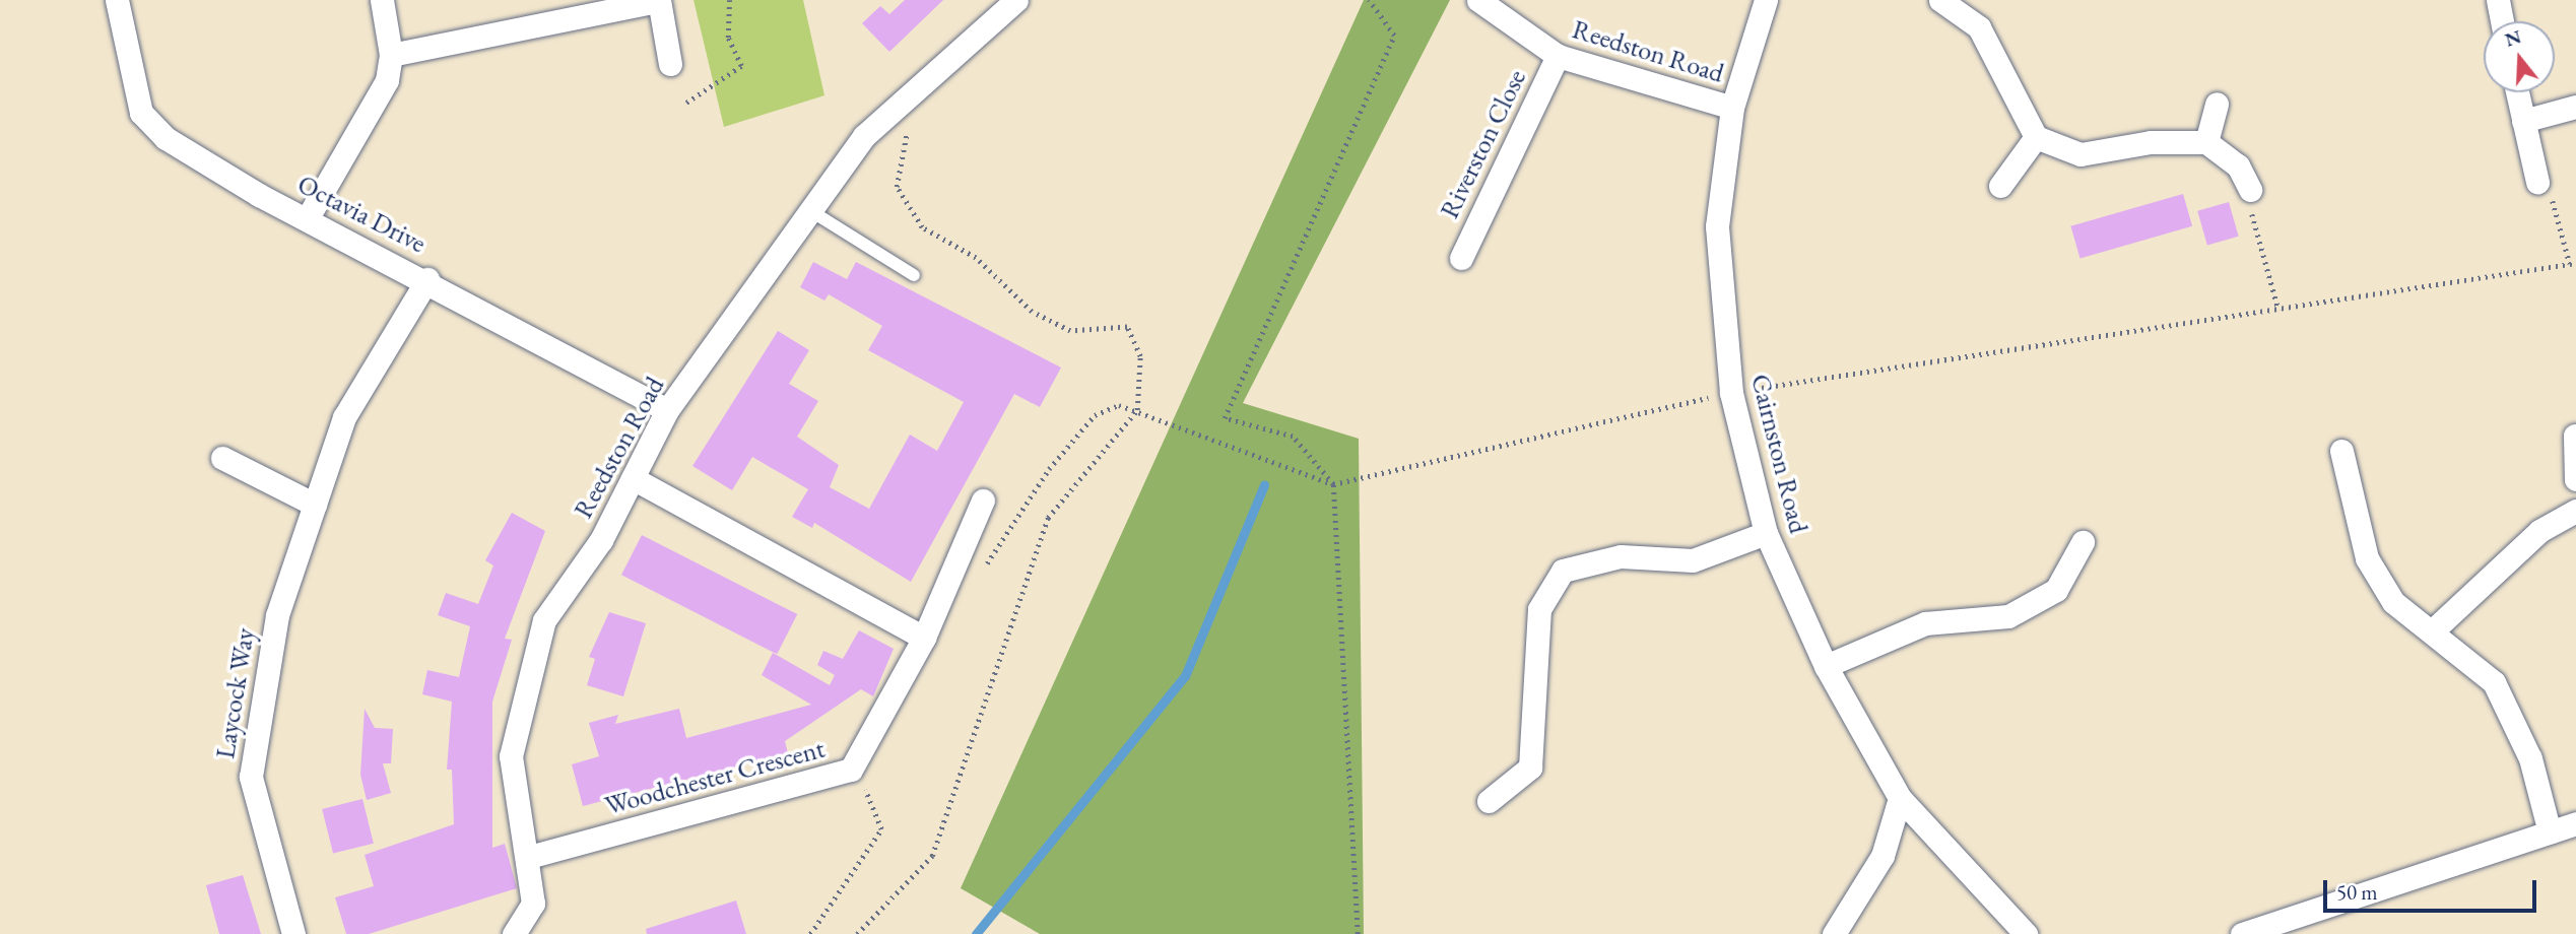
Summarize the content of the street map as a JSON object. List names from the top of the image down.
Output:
{
  "streets": {
    "street": [
      "Reedston Road",
      "Riverston Close",
      "Octavia Drive",
      "Cairnston Road",
      "Laycock Way",
      "Woodchester Crescent"
    ]
  },
  "crossings": [
    ["Reedston Road", "Riverston Close"],
    ["Reedston Road", "Octavia Drive"],
    ["Reedston Road", "Cairnston Road"],
    ["Reedston Road", "Woodchester Crescent"],
    ["Octavia Drive", "Laycock Way"]
  ],
  "scale_bar": "50 m",
  "north": "top"
}
